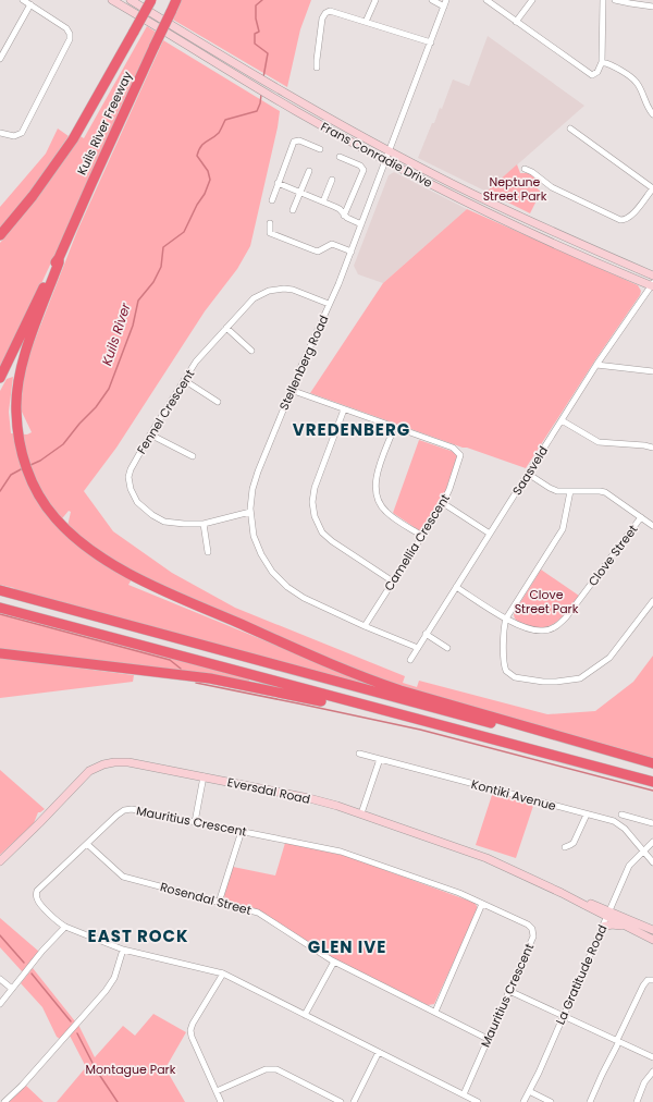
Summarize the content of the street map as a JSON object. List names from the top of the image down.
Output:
{
  "streets": {
    "highway": ["Kuils River Freeway"],
    "street": [
      "Frans Conradie Drive",
      "Stellenberg Road",
      "Fennel Crescent",
      "Saasveld",
      "Camellia Crescent",
      "Clove Street",
      "Eversdal Road",
      "Kontiki Avenue",
      "Mauritius Crescent",
      "Rosendal Street",
      "La Gratitude Road"
    ]
  },
  "crossings": [
    ["Frans Conradie Drive", "Stellenberg Road"],
    ["Frans Conradie Drive", "Saasveld"],
    ["Stellenberg Road", "Fennel Crescent"],
    ["Stellenberg Road", "Saasveld"],
    ["Stellenberg Road", "Camellia Crescent"],
    ["Saasveld", "Clove Street"],
    ["Eversdal Road", "La Gratitude Road"],
    ["Kontiki Avenue", "La Gratitude Road"],
    ["Mauritius Crescent", "Rosendal Street"]
  ],
  "districts": ["VREDENBERG", "EAST ROCK", "GLEN IVE"],
  "water": ["Kuils River"],
  "parks": ["Neptune Street Park", "Clove Street Park", "Montague Park"]
}
